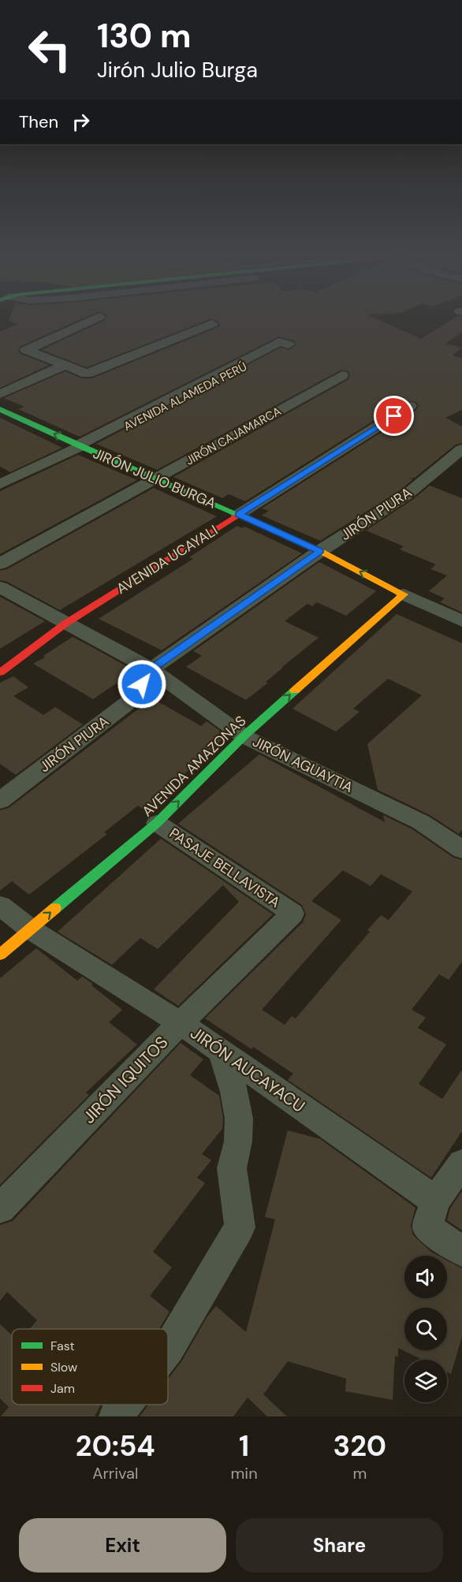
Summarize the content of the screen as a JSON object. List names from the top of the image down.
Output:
{
  "streets": {
    "main road": ["JIRÓN JULIO BURGA", "AVENIDA UCAYALI", "AVENIDA AMAZONAS"],
    "street": [
      "AVENIDA ALAMEDA PERÚ",
      "JIRÓN CAJAMARCA",
      "JIRÓN PIURA",
      "JIRÓN AGUAYTIA",
      "PASAJE BELLAVISTA",
      "JIRÓN AUCAYACU",
      "JIRÓN IQUITOS"
    ]
  },
  "crossings": [
    ["AVENIDA ALAMEDA PERÚ", "JIRÓN JULIO BURGA"],
    ["JIRÓN CAJAMARCA", "JIRÓN JULIO BURGA"],
    ["JIRÓN JULIO BURGA", "JIRÓN PIURA"],
    ["JIRÓN JULIO BURGA", "AVENIDA UCAYALI"],
    ["JIRÓN JULIO BURGA", "AVENIDA AMAZONAS"],
    ["JIRÓN PIURA", "JIRÓN AGUAYTIA"],
    ["AVENIDA UCAYALI", "JIRÓN AGUAYTIA"],
    ["JIRÓN AGUAYTIA", "AVENIDA AMAZONAS"],
    ["AVENIDA AMAZONAS", "PASAJE BELLAVISTA"],
    ["AVENIDA AMAZONAS", "JIRÓN AUCAYACU"],
    ["PASAJE BELLAVISTA", "JIRÓN IQUITOS"],
    ["JIRÓN AUCAYACU", "JIRÓN IQUITOS"]
  ],
  "one_way": ["JIRÓN JULIO BURGA", "AVENIDA AMAZONAS"],
  "legend": ["Fast", "Slow", "Jam"],
  "page": {
    "turn": ["130 m", "Jirón Julio Burga"],
    "then": "Then",
    "eta": [
      "20:54",
      "Arrival",
      "1",
      "min",
      "320",
      "m"
    ],
    "buttons": ["Exit", "Share"]
  }
}
